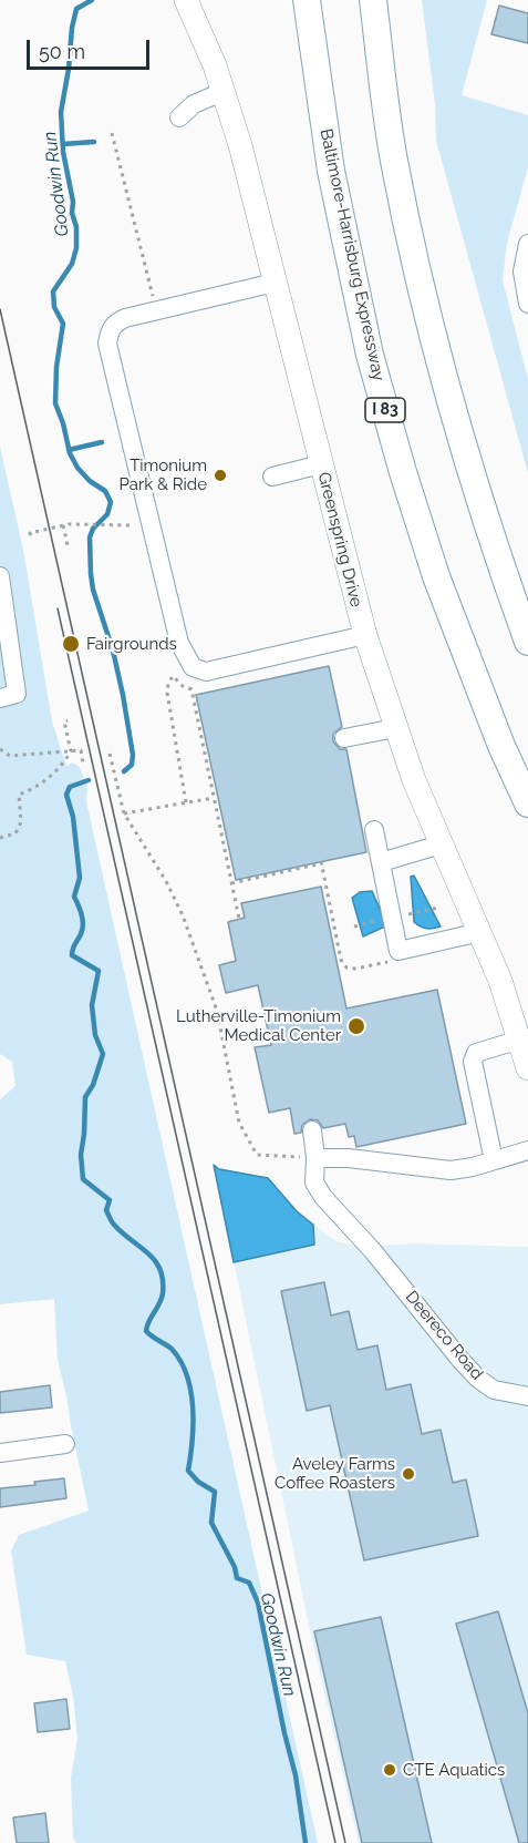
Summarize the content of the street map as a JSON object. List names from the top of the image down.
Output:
{
  "streets": {
    "highway": ["Baltimore-Harrisburg Expressway", "I 83"],
    "main road": ["Greenspring Drive"],
    "street": ["Deereco Road"]
  },
  "water": ["Goodwin Run"],
  "places": [
    "Timonium Park & Ride",
    "Fairgrounds",
    "Lutherville-Timonium Medical Center",
    "Aveley Farms Coffee Roasters",
    "CTE Aquatics"
  ],
  "scale_bar": "50 m"
}
